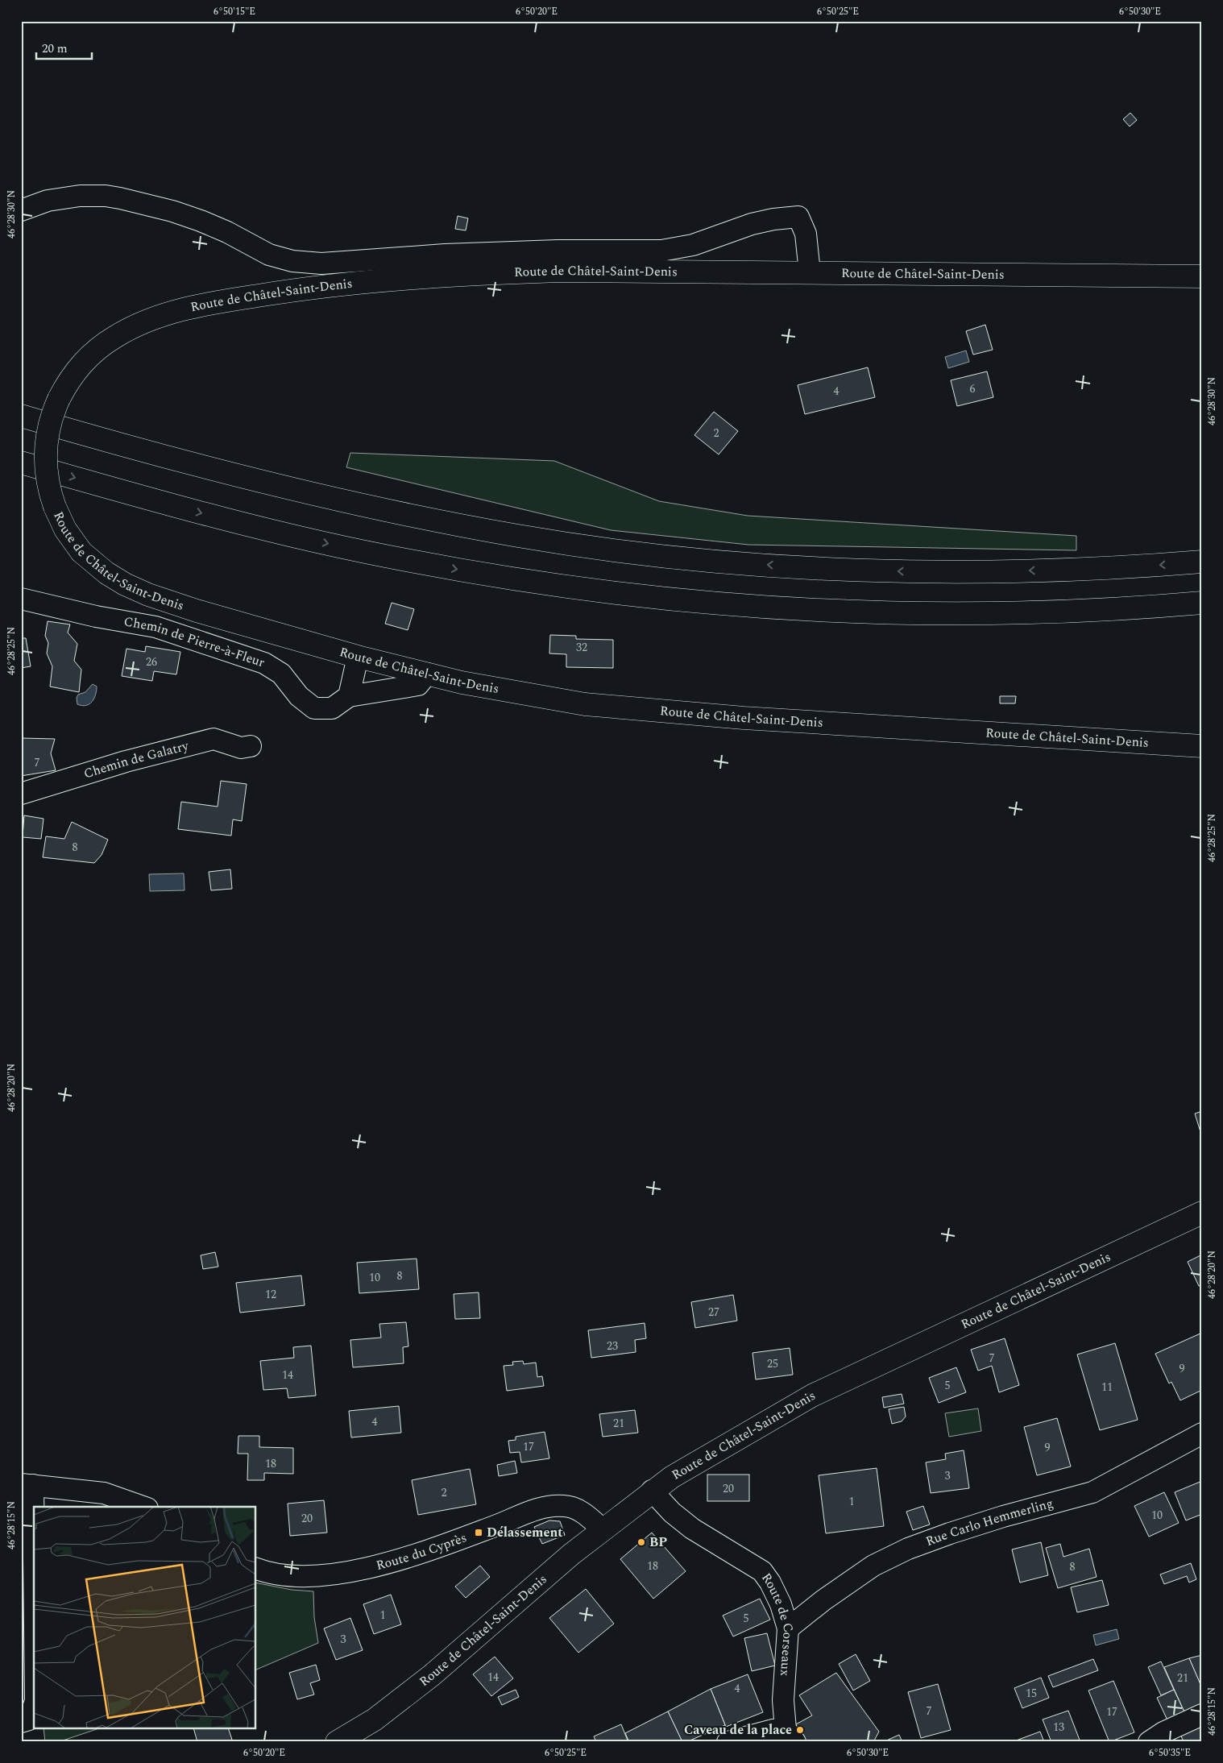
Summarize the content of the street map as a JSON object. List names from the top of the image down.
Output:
{
  "streets": {
    "main road": ["Route de Châtel-Saint-Denis"],
    "street": [
      "Chemin de Pierre-à-Fleur",
      "Chemin de Galatry",
      "Rue Carlo Hemmerling",
      "Route du Cyprès",
      "Route de Corseaux"
    ]
  },
  "crossings": [
    ["Route de Châtel-Saint-Denis", "Chemin de Pierre-à-Fleur"],
    ["Route de Châtel-Saint-Denis", "Route du Cyprès"],
    ["Route de Châtel-Saint-Denis", "Route de Corseaux"],
    ["Rue Carlo Hemmerling", "Route de Corseaux"]
  ],
  "places": {
    "transit": ["Délassement"],
    "other": ["BP", "Caveau de la place"]
  },
  "house_numbers": [
    "6",
    "4",
    "2",
    "32",
    "26",
    "7",
    "8",
    "8",
    "10",
    "12",
    "27",
    "23",
    "7",
    "25",
    "9",
    "14",
    "5",
    "11",
    "4",
    "21",
    "17",
    "9",
    "18",
    "3",
    "20",
    "2",
    "1",
    "10",
    "20",
    "18",
    "8",
    "1",
    "5",
    "3",
    "14",
    "21",
    "4",
    "15",
    "7",
    "17",
    "13"
  ],
  "scale_bar": "20 m",
  "coordinates": [
    "6°50'15\"E",
    "6°50'20\"E",
    "6°50'25\"E",
    "6°50'30\"E",
    "46°28'30\"N",
    "46°28'25\"N",
    "46°28'20\"N",
    "46°28'15\"N",
    "6°50'35\"E"
  ]
}
